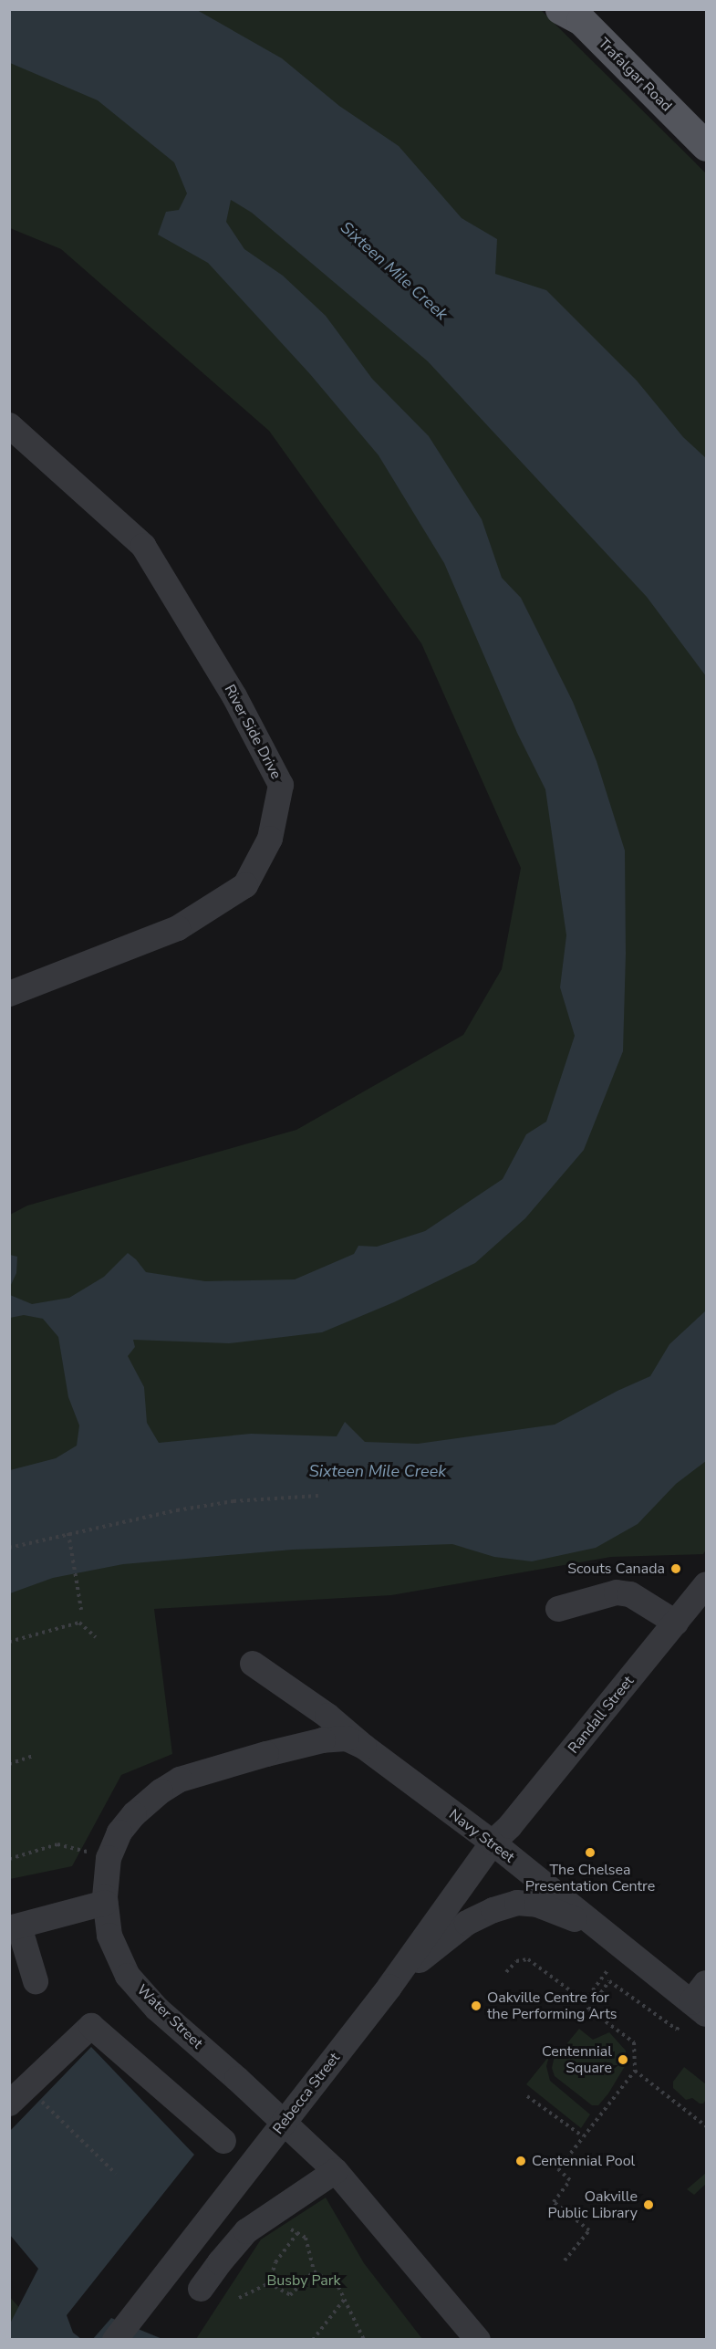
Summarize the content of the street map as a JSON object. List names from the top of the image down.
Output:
{
  "streets": {
    "main road": ["Trafalgar Road"],
    "street": [
      "River Side Drive",
      "Randall Street",
      "Navy Street",
      "Water Street",
      "Rebecca Street"
    ]
  },
  "crossings": [
    ["Randall Street", "Navy Street"],
    ["Randall Street", "Rebecca Street"],
    ["Navy Street", "Water Street"],
    ["Navy Street", "Rebecca Street"]
  ],
  "water": ["Sixteen Mile Creek"],
  "parks": ["Busby Park"],
  "places": [
    "Scouts Canada",
    "The Chelsea Presentation Centre",
    "Oakville Centre for the Performing Arts",
    "Centennial Square",
    "Centennial Pool",
    "Oakville Public Library"
  ]
}
